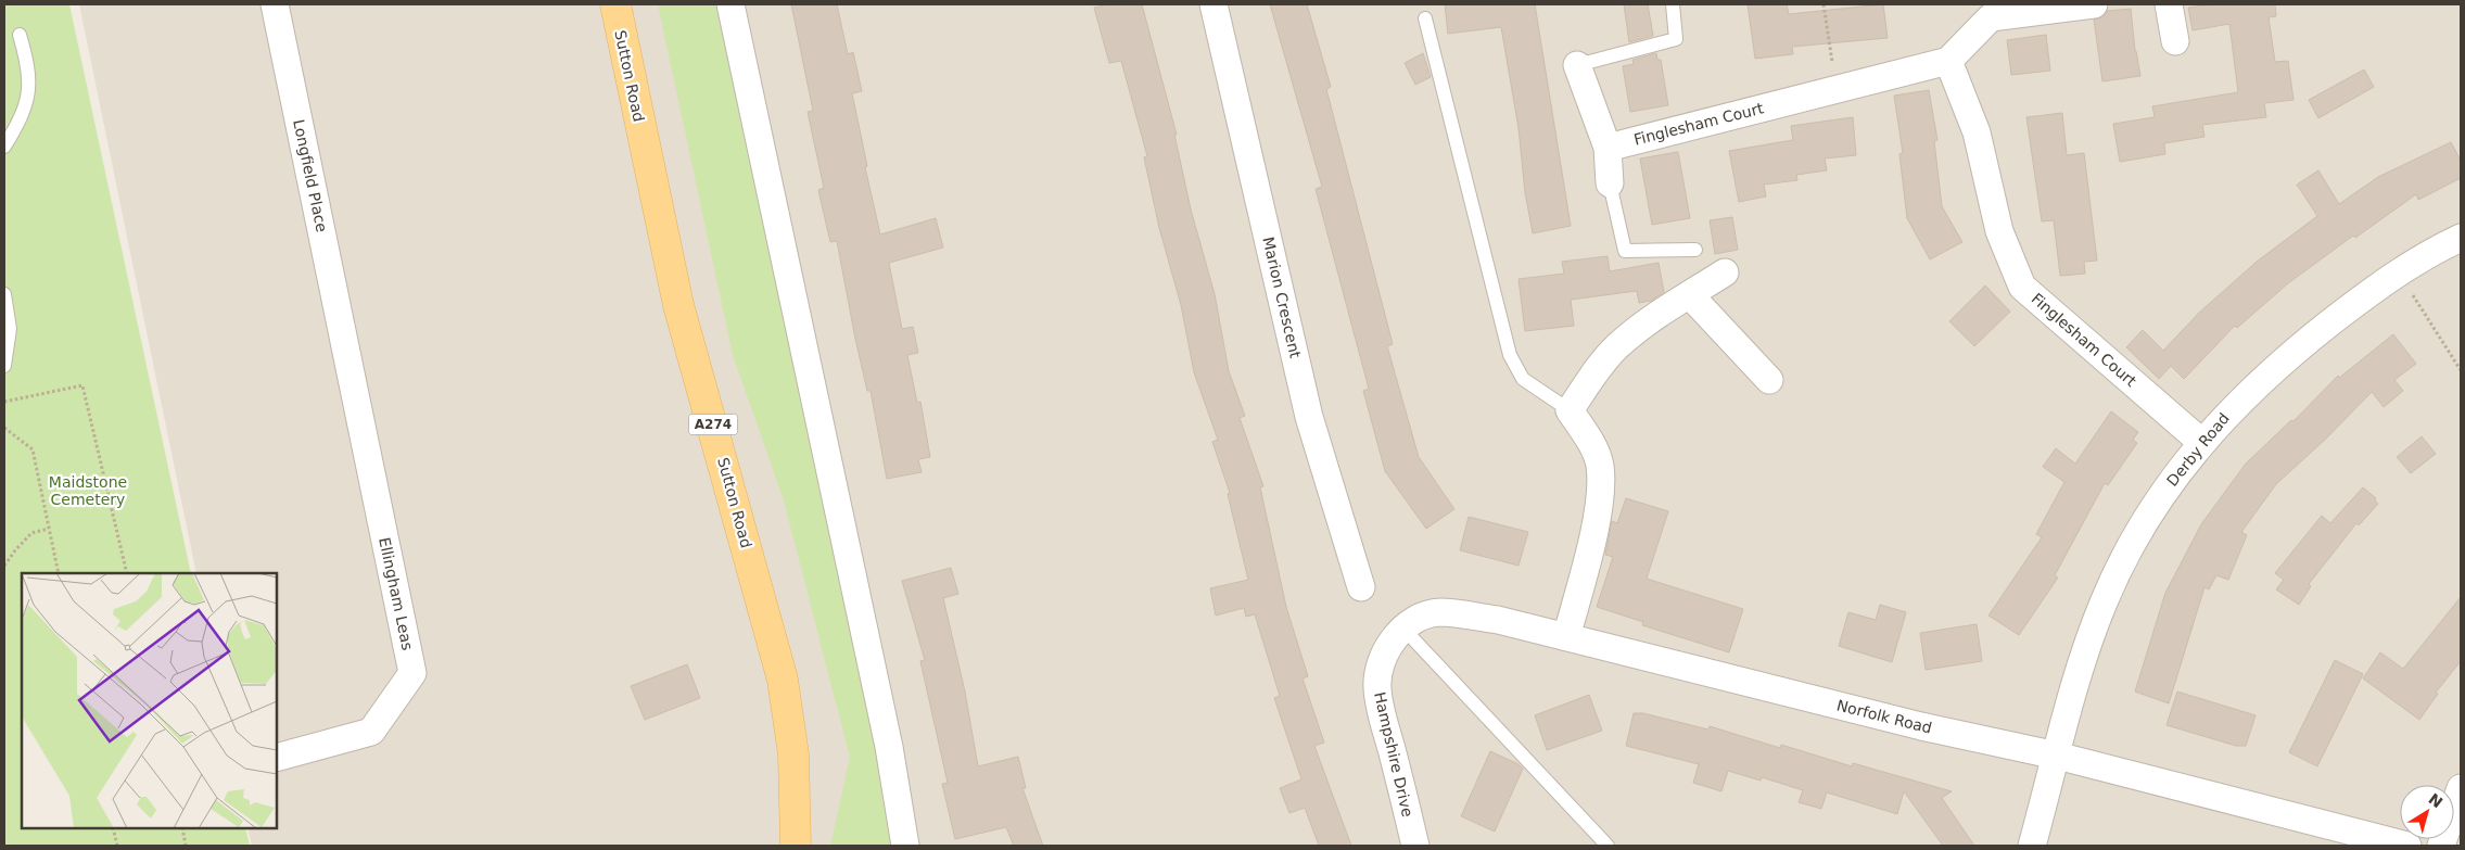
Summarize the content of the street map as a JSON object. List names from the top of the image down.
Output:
{
  "streets": {
    "main road": ["Sutton Road", "A274"],
    "street": [
      "Finglesham Court",
      "Longfield Place",
      "Marion Crescent",
      "Derby Road",
      "Ellingham Leas",
      "Norfolk Road",
      "Hampshire Drive"
    ]
  },
  "crossings": [
    ["Finglesham Court", "Derby Road"],
    ["Longfield Place", "Ellingham Leas"],
    ["Derby Road", "Norfolk Road"],
    ["Norfolk Road", "Hampshire Drive"]
  ],
  "parks": ["Maidstone Cemetery"],
  "north": "top right"
}
